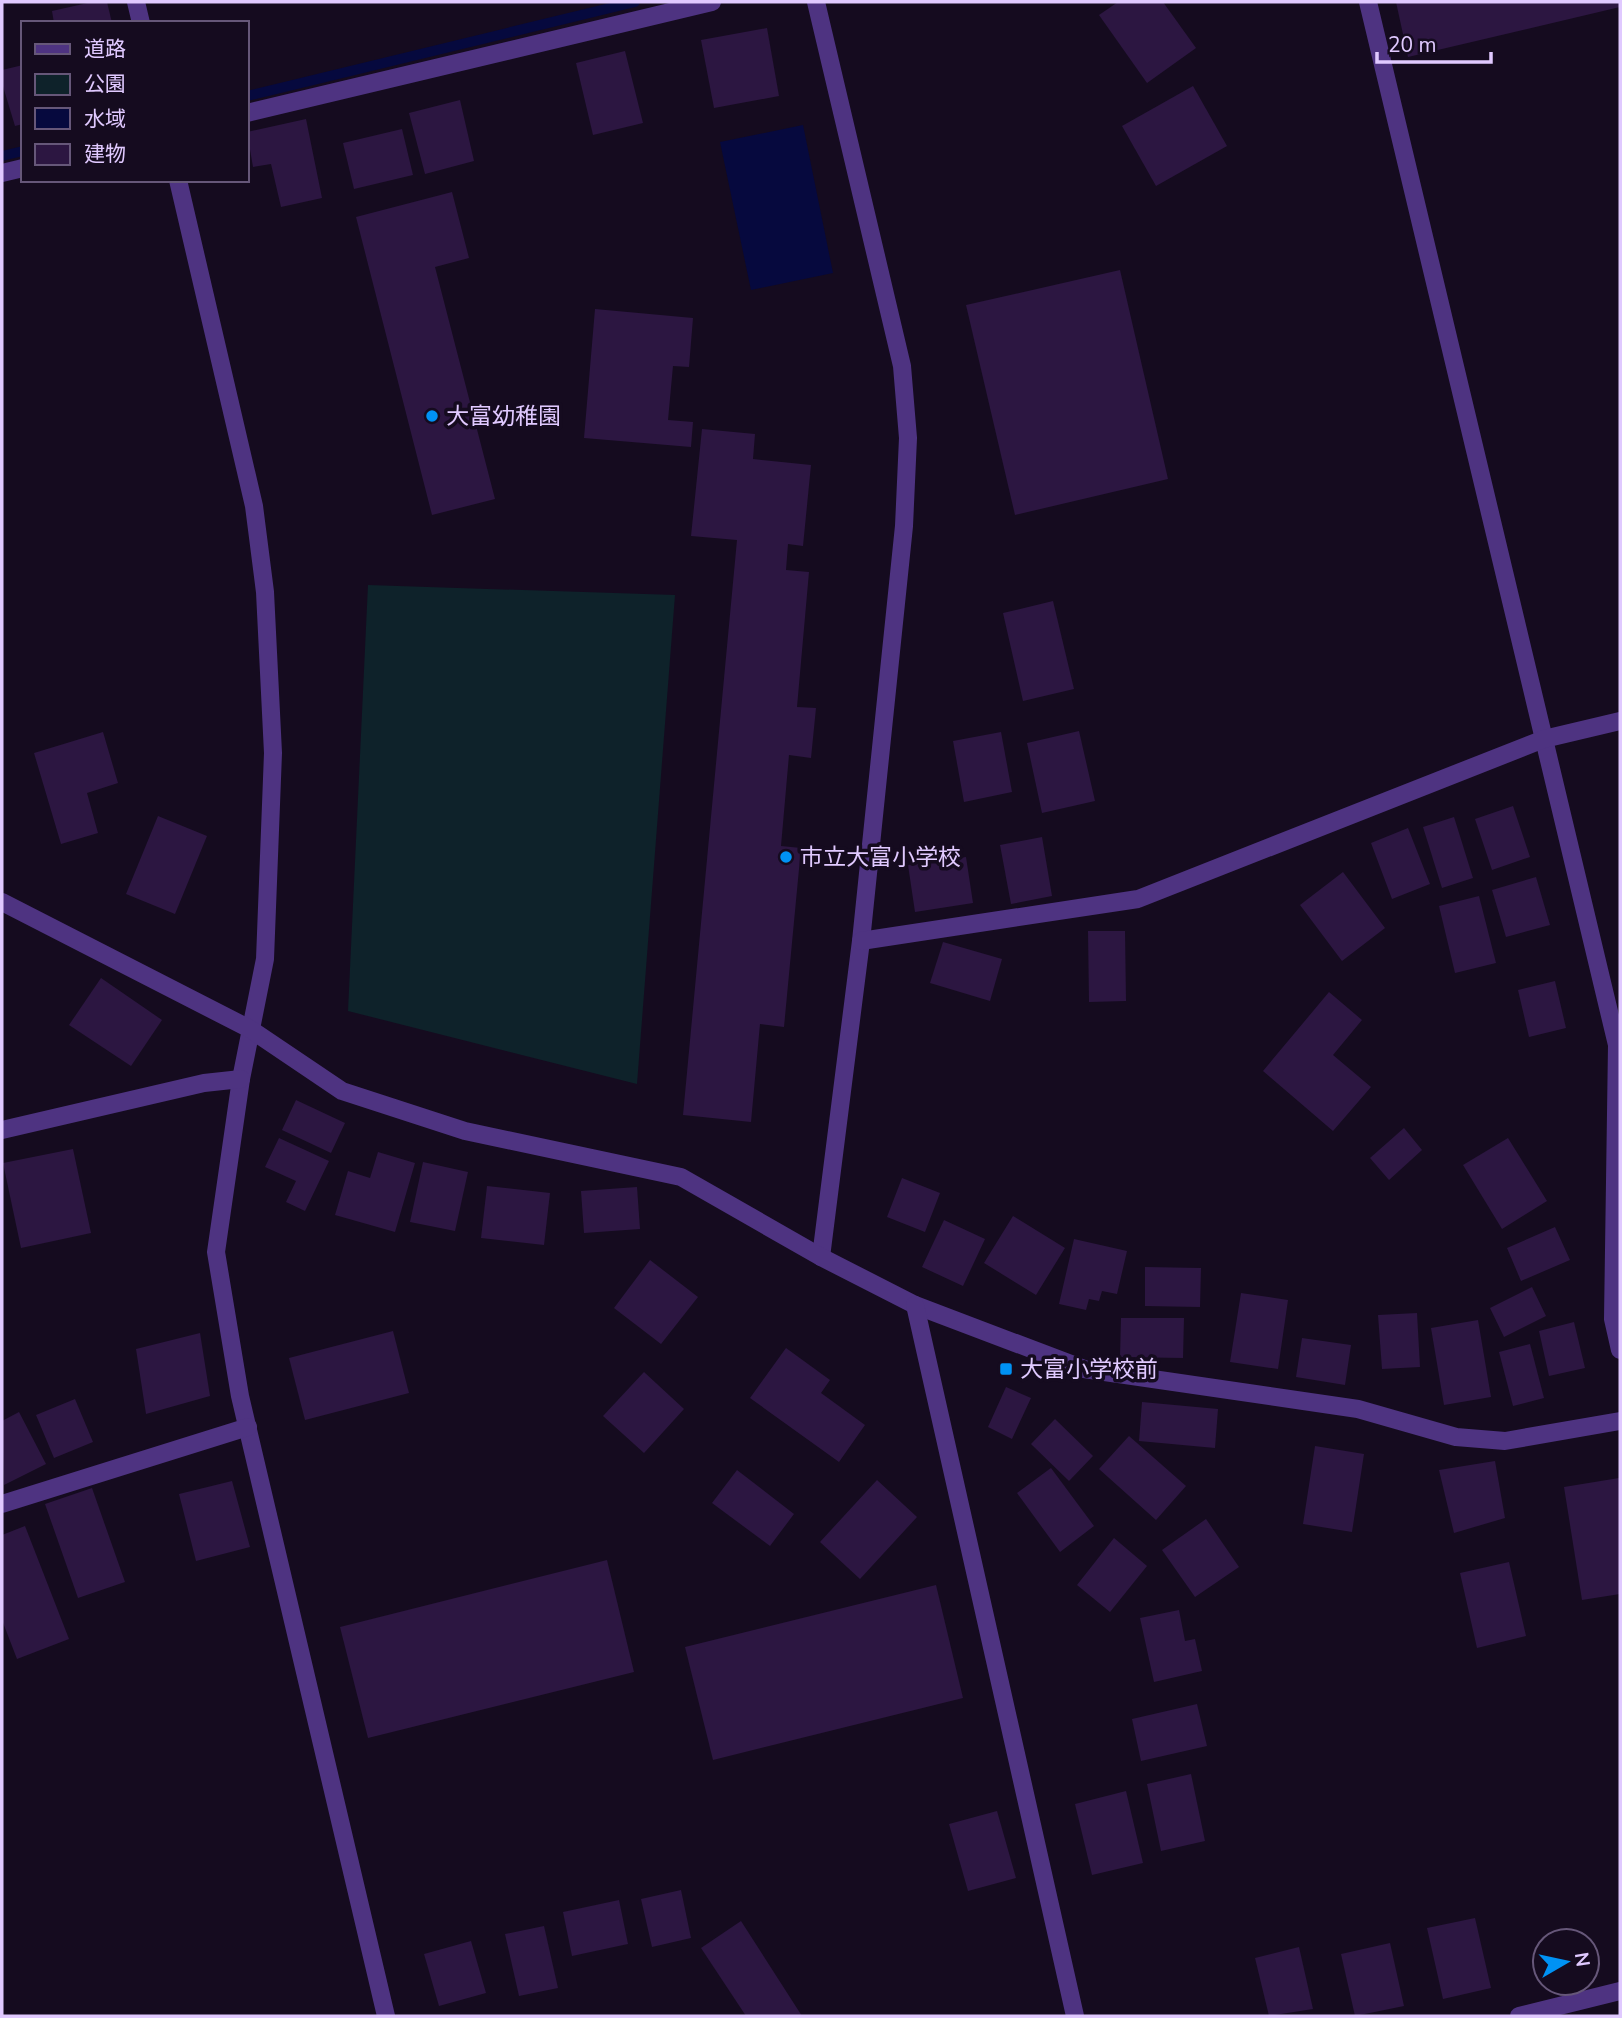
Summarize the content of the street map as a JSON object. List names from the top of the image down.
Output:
{
  "places": {
    "other": ["大富幼稚園", "市立大富小学校"],
    "transit": ["大富小学校前"]
  },
  "legend": [
    "道路",
    "公園",
    "水域",
    "建物"
  ],
  "scale_bar": "20 m",
  "north": "right"
}
